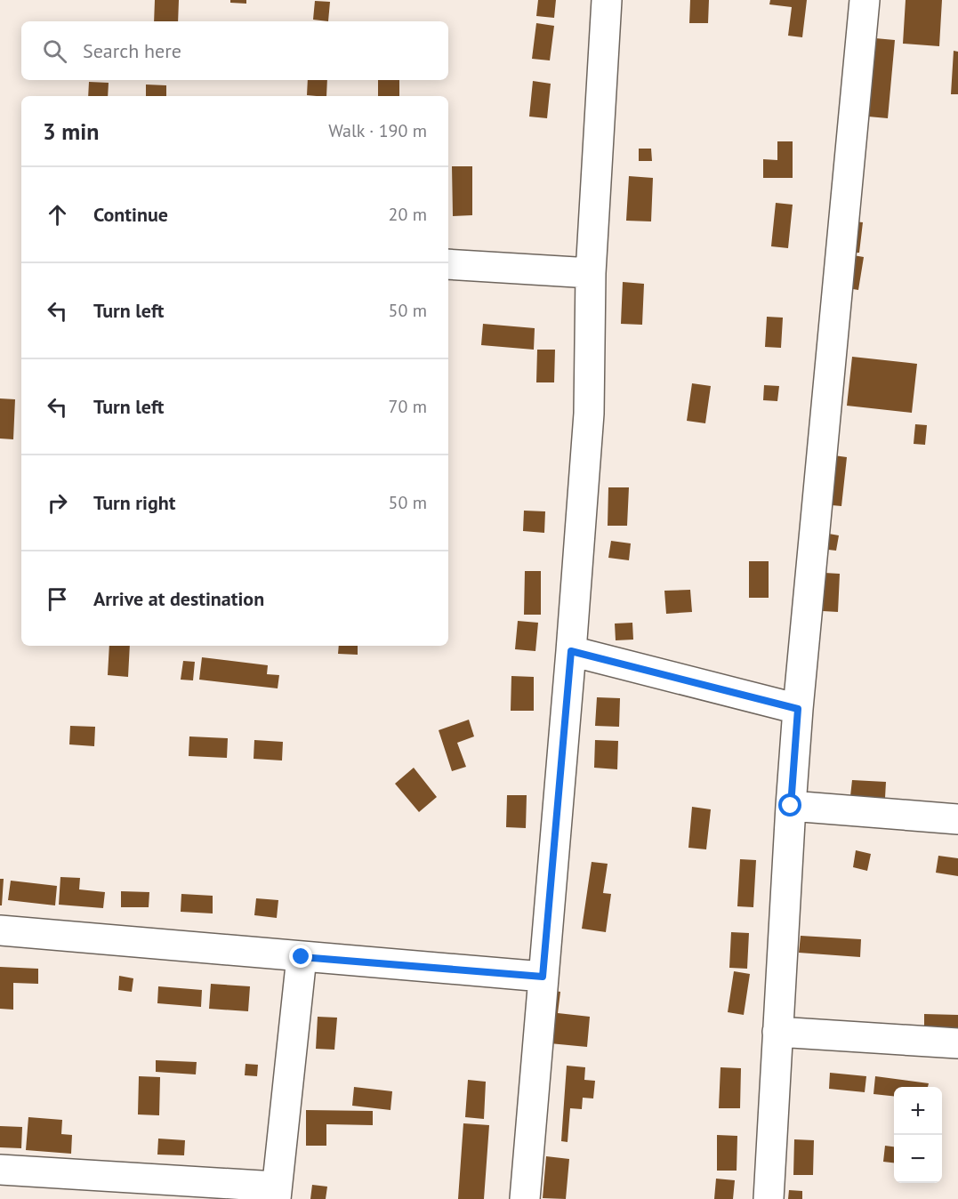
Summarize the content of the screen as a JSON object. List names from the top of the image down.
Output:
{
  "page": {
    "search": "Search here",
    "heading": ["3 min", "Walk · 190 m"],
    "list": [
      ["Continue", "20 m"],
      ["Turn left", "50 m"],
      ["Turn left", "70 m"],
      ["Turn right", "50 m"],
      "Arrive at destination"
    ],
    "map_buttons": ["+", "−"]
  }
}
